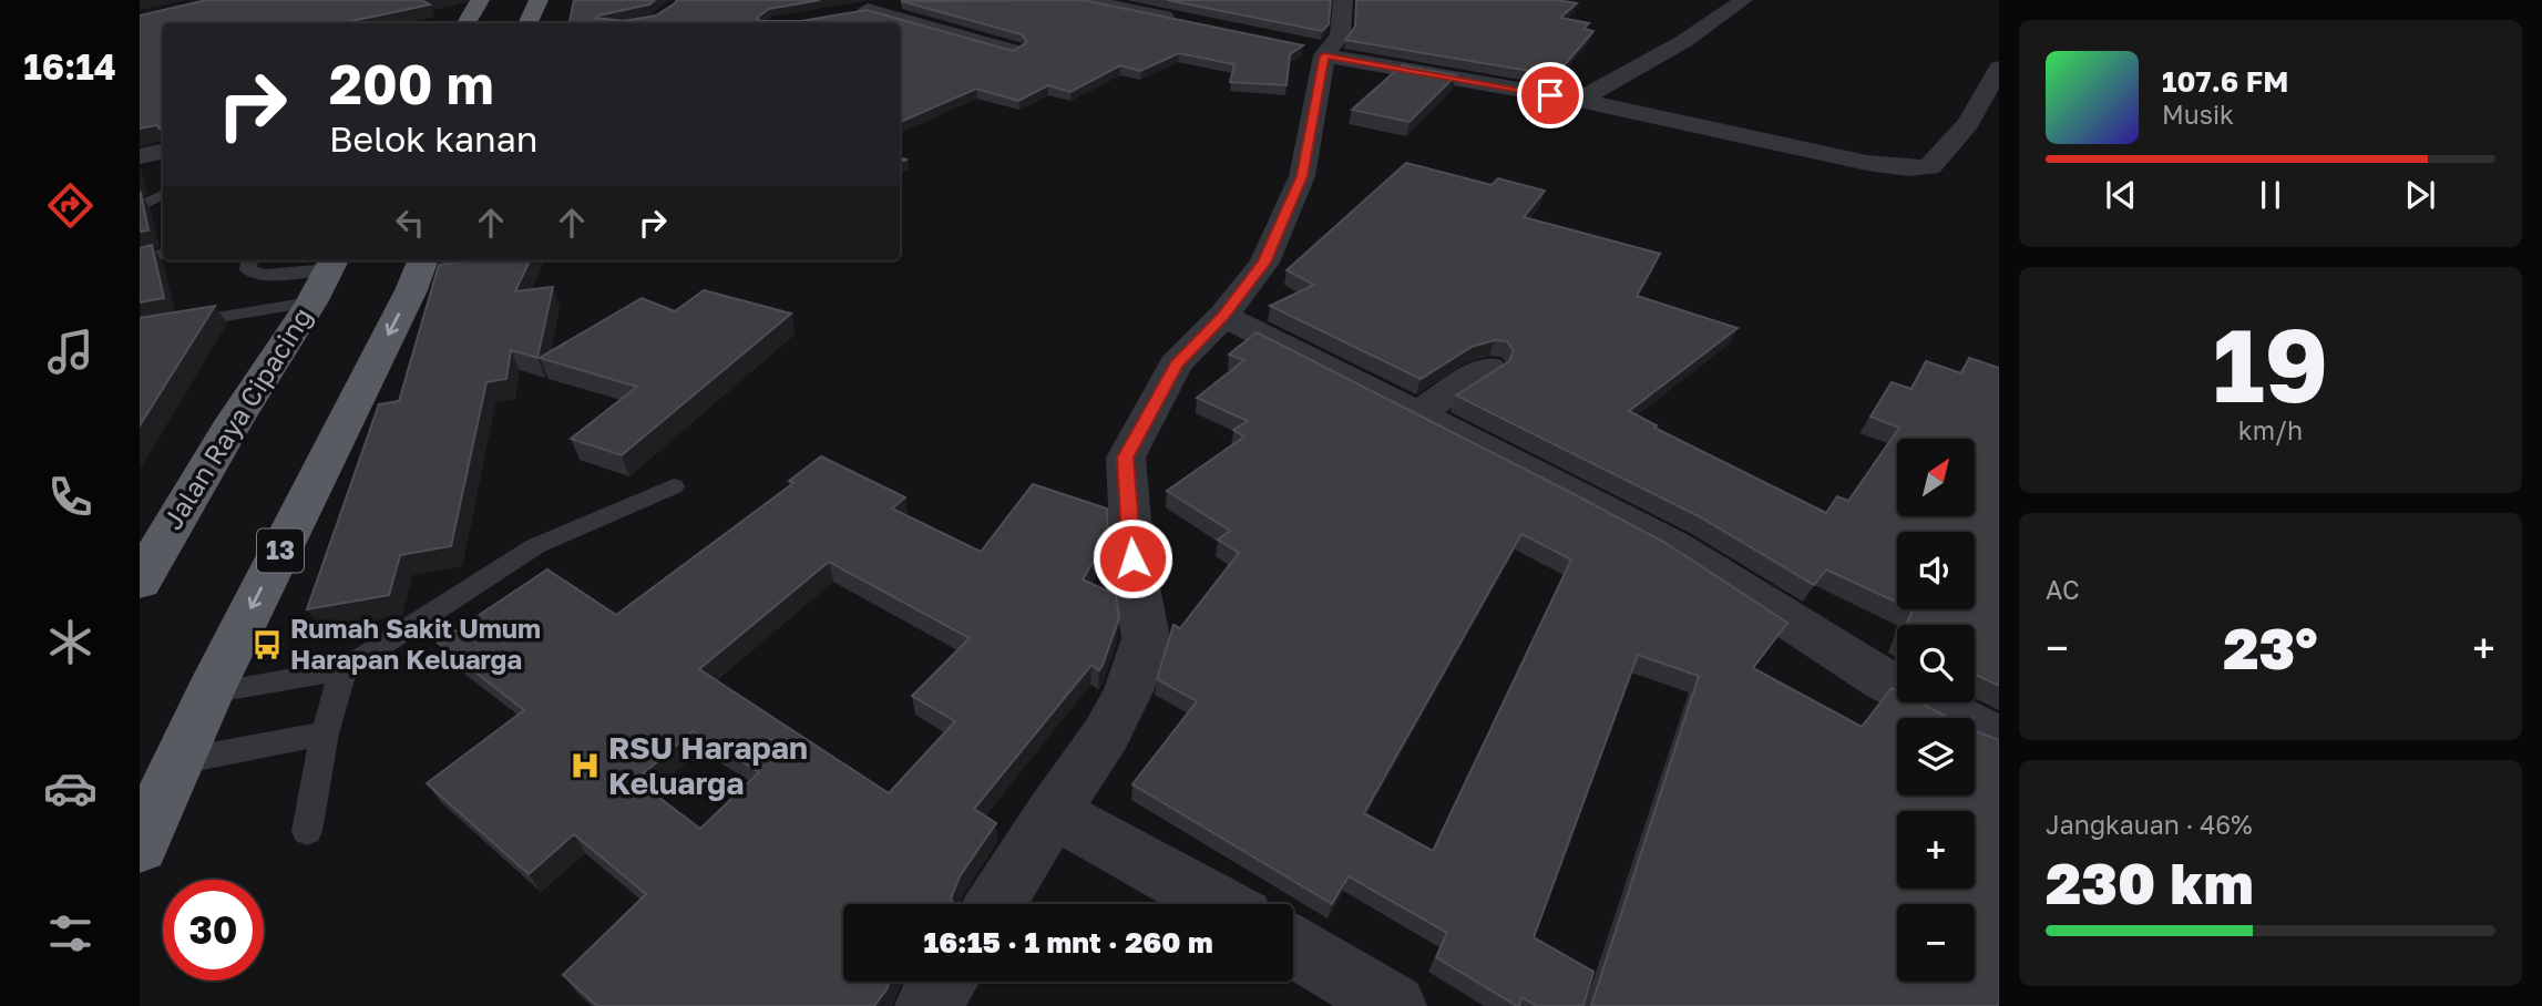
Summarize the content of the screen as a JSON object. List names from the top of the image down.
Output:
{
  "streets": {
    "highway": ["Jalan Raya Cipacing", "13"]
  },
  "places": {
    "bus stop": ["Rumah Sakit Umum Harapan Keluarga"],
    "hospital": ["RSU Harapan Keluarga"]
  },
  "north": "top right",
  "page": {
    "tabs": "16:14",
    "turn": ["200 m", "Belok kanan"],
    "song": ["107.6 FM", "Musik"],
    "tile": [
      ["19", "km/h"],
      "AC",
      ["Jangkauan · 46%", "230 km"]
    ],
    "map_buttons": ["+", "−"],
    "heat": ["−", "23°", "+"],
    "limit": "30",
    "trip": "16:15 · 1 mnt · 260 m"
  }
}
